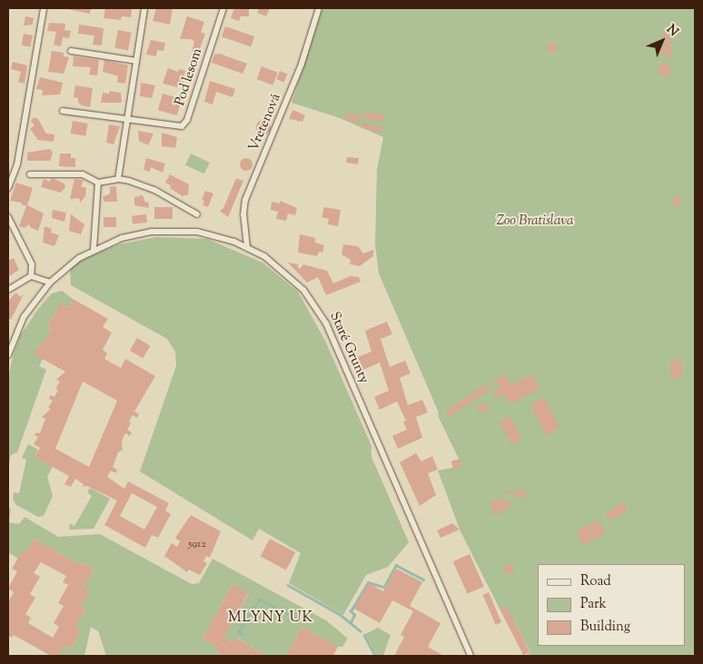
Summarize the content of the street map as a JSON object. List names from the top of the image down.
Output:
{
  "streets": {
    "street": ["Pod lesom", "Vretenová", "Staré Grunty"]
  },
  "crossings": [
    ["Vretenová", "Staré Grunty"]
  ],
  "districts": ["MLYNY UK"],
  "parks": ["Zoo Bratislava"],
  "house_numbers": ["5912"],
  "legend": ["Road", "Park", "Building"],
  "north": "top right"
}
